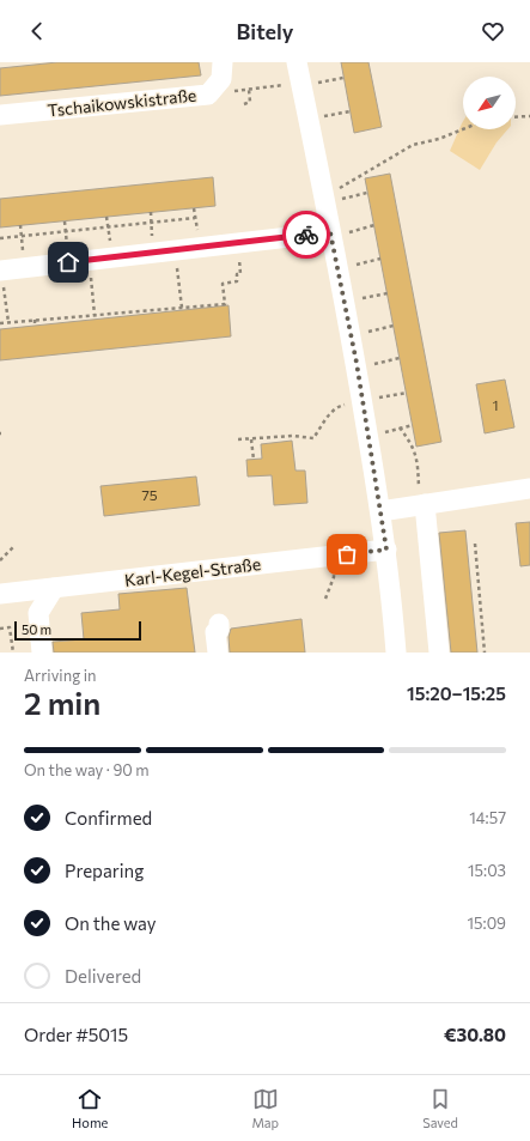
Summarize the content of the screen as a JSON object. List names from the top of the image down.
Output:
{
  "streets": {
    "street": ["Tschaikowskistraße", "Karl-Kegel-Straße"]
  },
  "house_numbers": ["1", "75"],
  "scale_bar": "50 m",
  "north": "bottom left",
  "page": {
    "header": "Bitely",
    "scale": "50 m",
    "heading": ["2 min", "Arriving in", "15:20–15:25"],
    "panel": ["Order #5015", "€30.80"],
    "bar": "On the way · 90 m",
    "list": [
      ["Confirmed", "14:57"],
      ["Preparing", "15:03"],
      ["On the way", "15:09"],
      "Delivered"
    ],
    "tabs": ["Home", "Map", "Saved"]
  }
}
